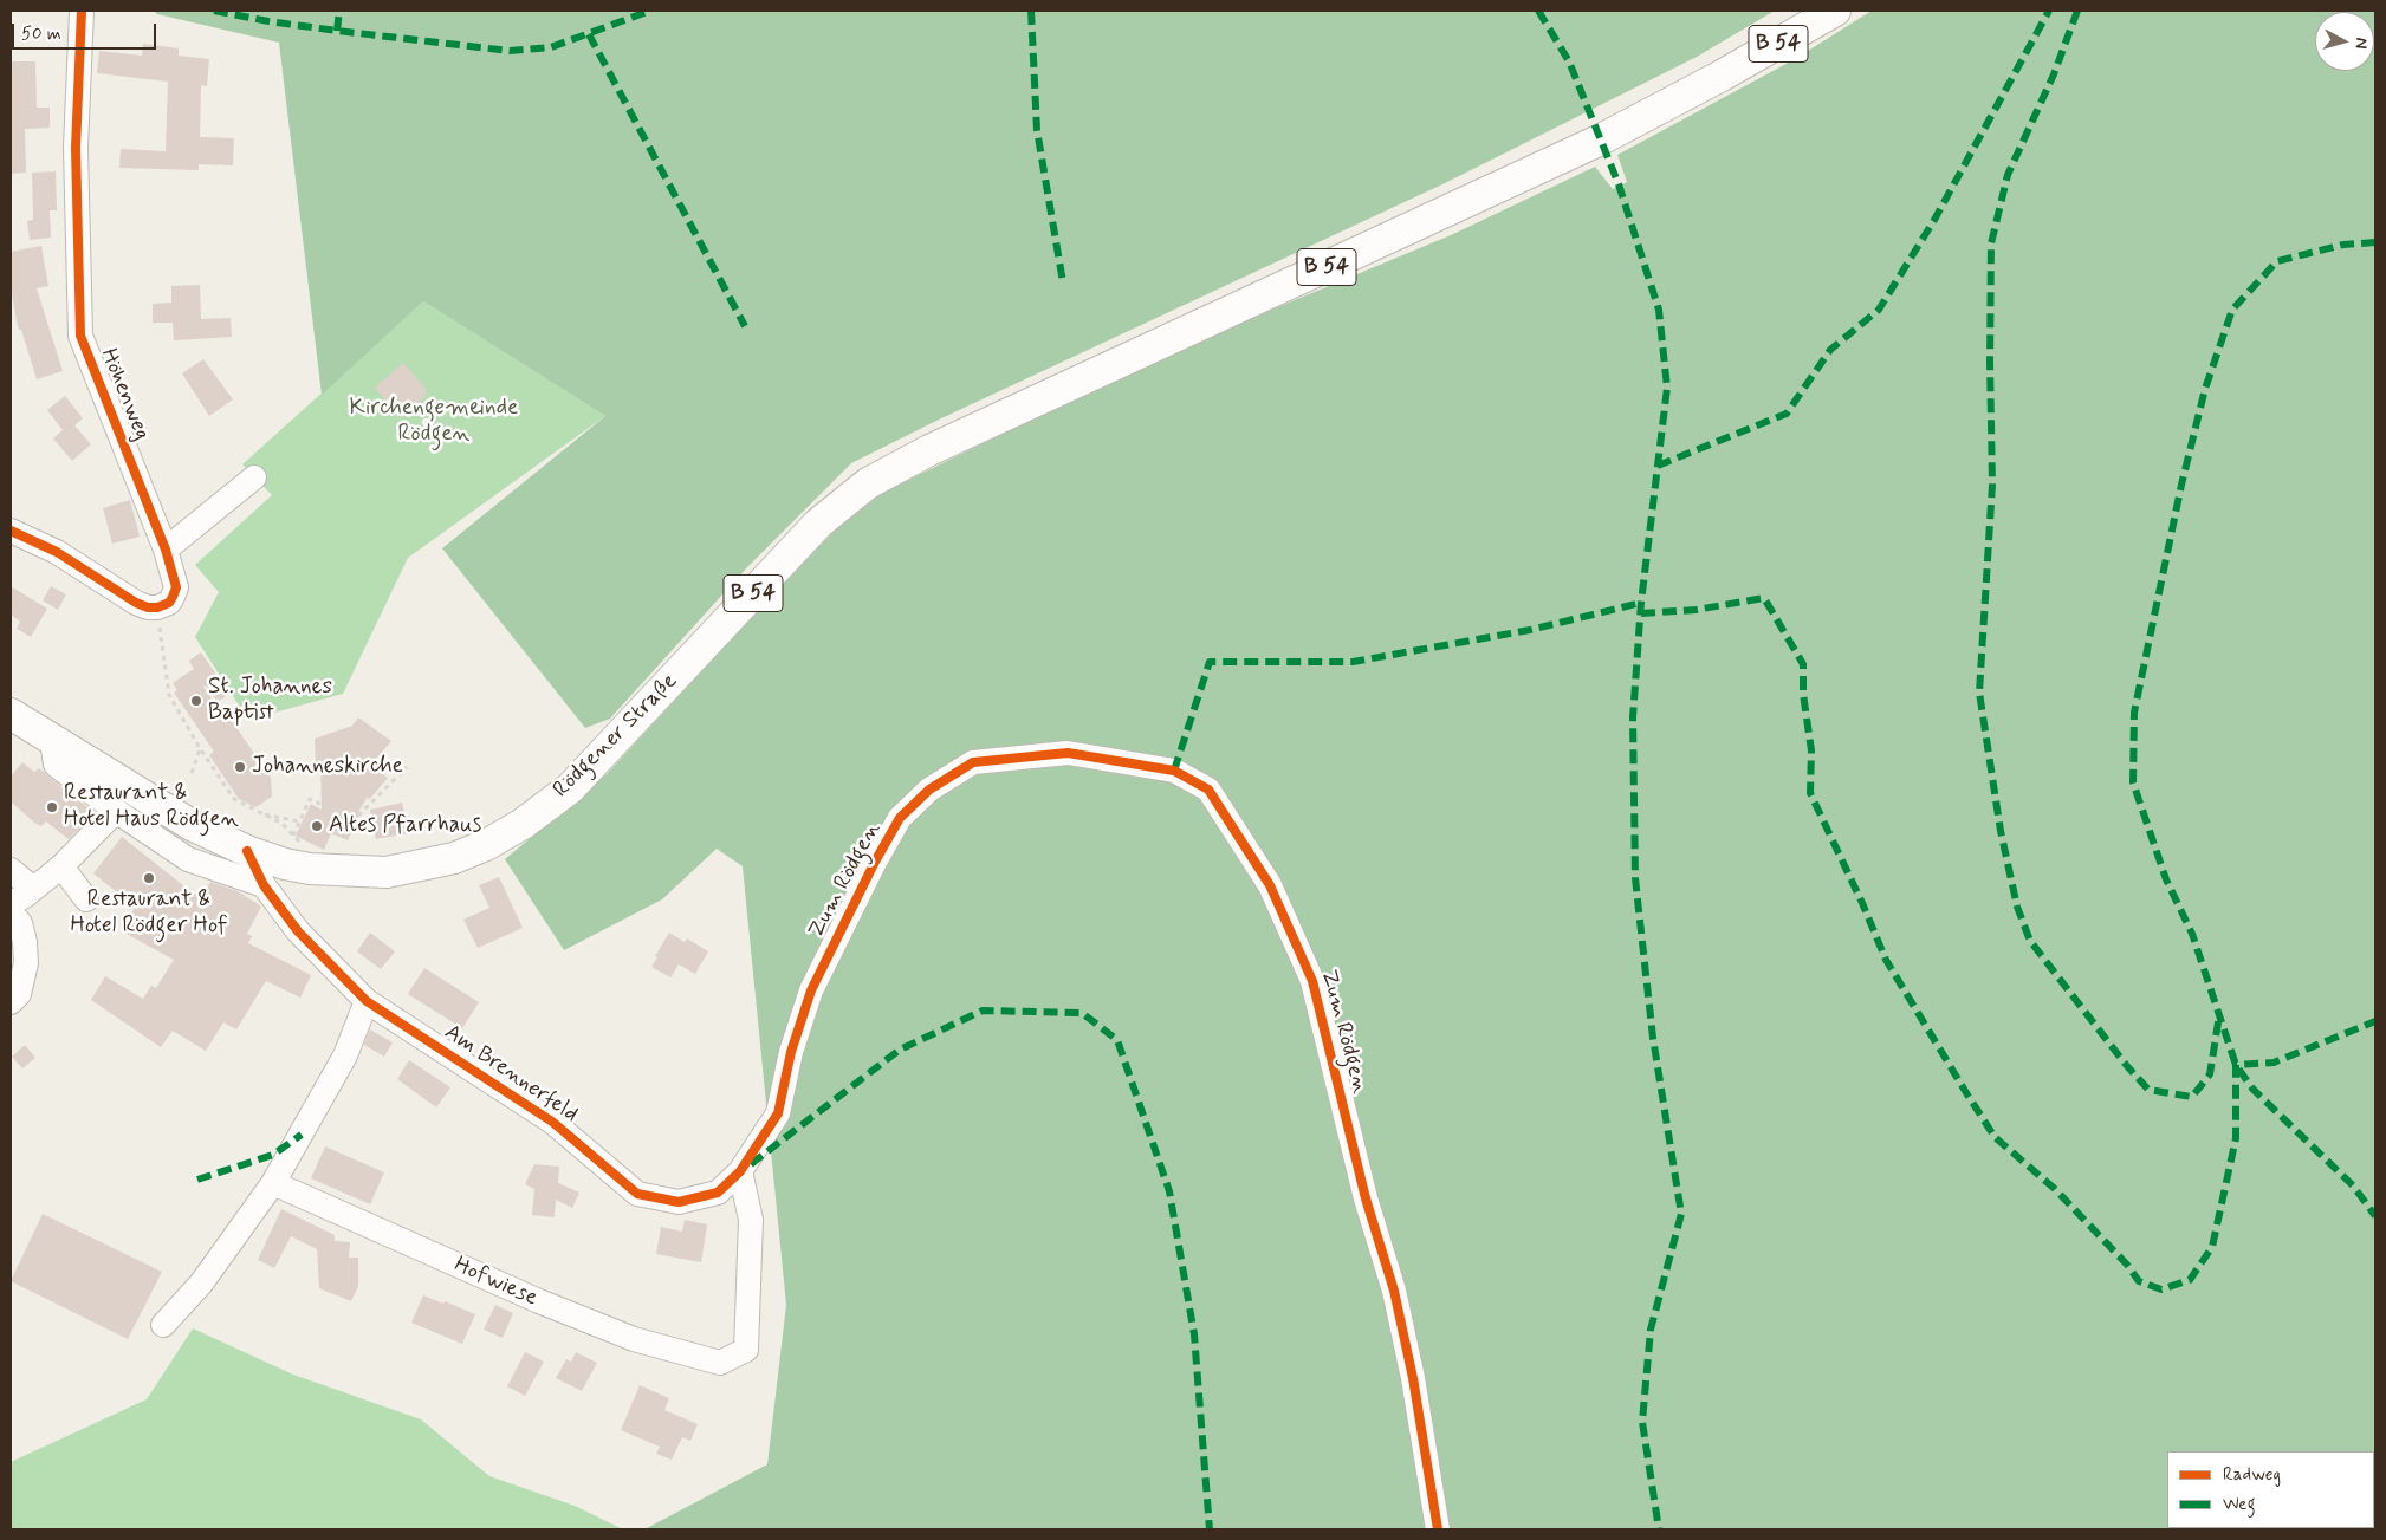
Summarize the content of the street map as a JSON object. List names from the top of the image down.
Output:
{
  "streets": {
    "main road": ["B 54", "Rödgener Straße"],
    "street": [
      "Höhenweg",
      "Zum Rödgen",
      "Am Brennerfeld",
      "Hofwiese"
    ]
  },
  "crossings": [
    ["Rödgener Straße", "Am Brennerfeld"],
    ["Zum Rödgen", "Am Brennerfeld"],
    ["Am Brennerfeld", "Hofwiese"]
  ],
  "parks": ["Kirchengemeinde Rödgen"],
  "places": [
    "St. Johannes Baptist",
    "Johanneskirche",
    "Restaurant & Hotel Haus Rödgen",
    "Altes Pfarrhaus",
    "Restaurant & Hotel Rödger Hof"
  ],
  "legend": ["Radweg", "Weg"],
  "scale_bar": "50 m",
  "north": "right"
}
